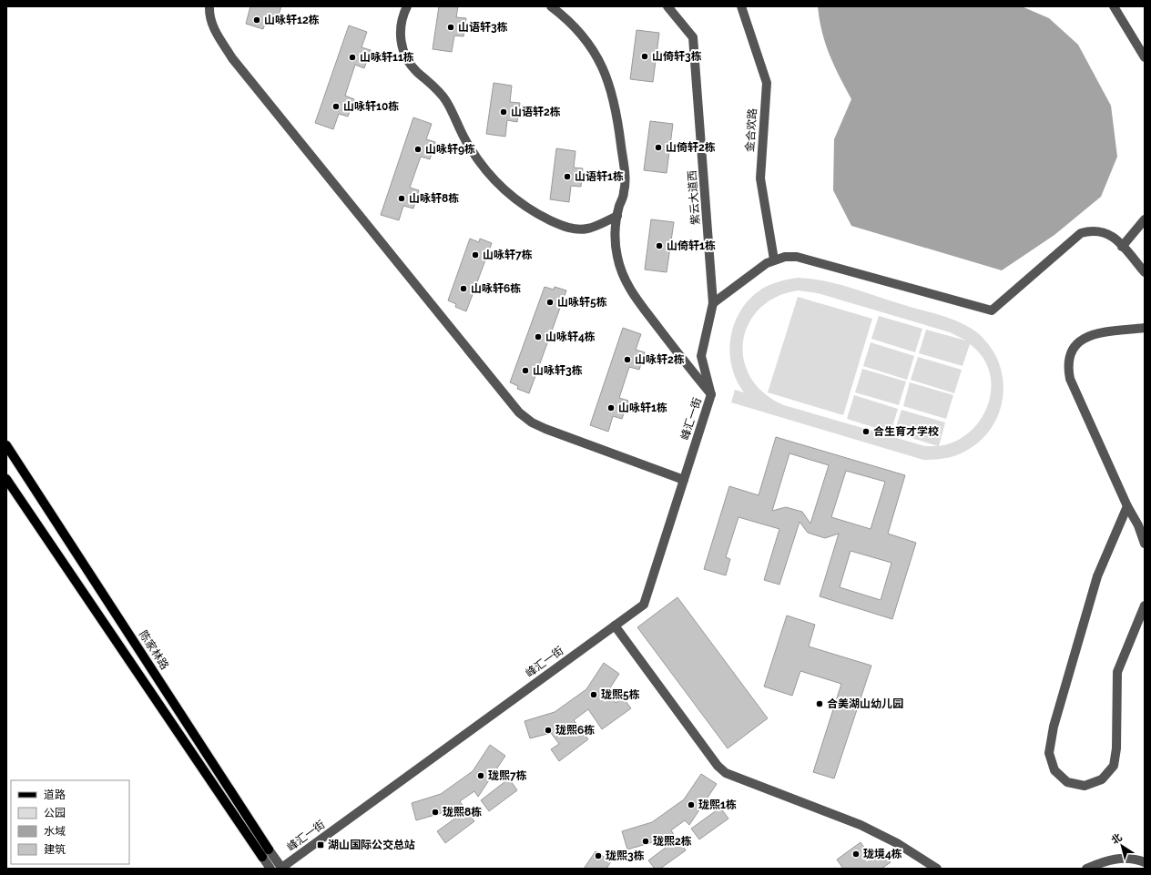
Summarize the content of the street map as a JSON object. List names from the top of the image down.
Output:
{
  "streets": {
    "main road": ["陈家林路"],
    "street": ["金合欢路", "紫云大道西", "峰汇一街"]
  },
  "crossings": [
    ["紫云大道西", "峰汇一街"],
    ["峰汇一街", "陈家林路"]
  ],
  "places": {
    "other": [
      "山咏轩12栋",
      "山语轩3栋",
      "山倚轩3栋",
      "山咏轩11栋",
      "山咏轩10栋",
      "山语轩2栋",
      "山倚轩2栋",
      "山咏轩9栋",
      "山语轩1栋",
      "山咏轩8栋",
      "山倚轩1栋",
      "山咏轩7栋",
      "山咏轩6栋",
      "山咏轩5栋",
      "山咏轩4栋",
      "山咏轩2栋",
      "山咏轩3栋",
      "山咏轩1栋",
      "合生育才学校",
      "珑熙5栋",
      "合美湖山幼儿园",
      "珑熙6栋",
      "珑熙7栋",
      "珑熙1栋",
      "珑熙8栋",
      "珑熙2栋",
      "珑境4栋",
      "珑熙3栋"
    ],
    "transit": ["湖山国际公交总站"]
  },
  "legend": [
    "道路",
    "公园",
    "水域",
    "建筑"
  ],
  "north": "top left"
}
